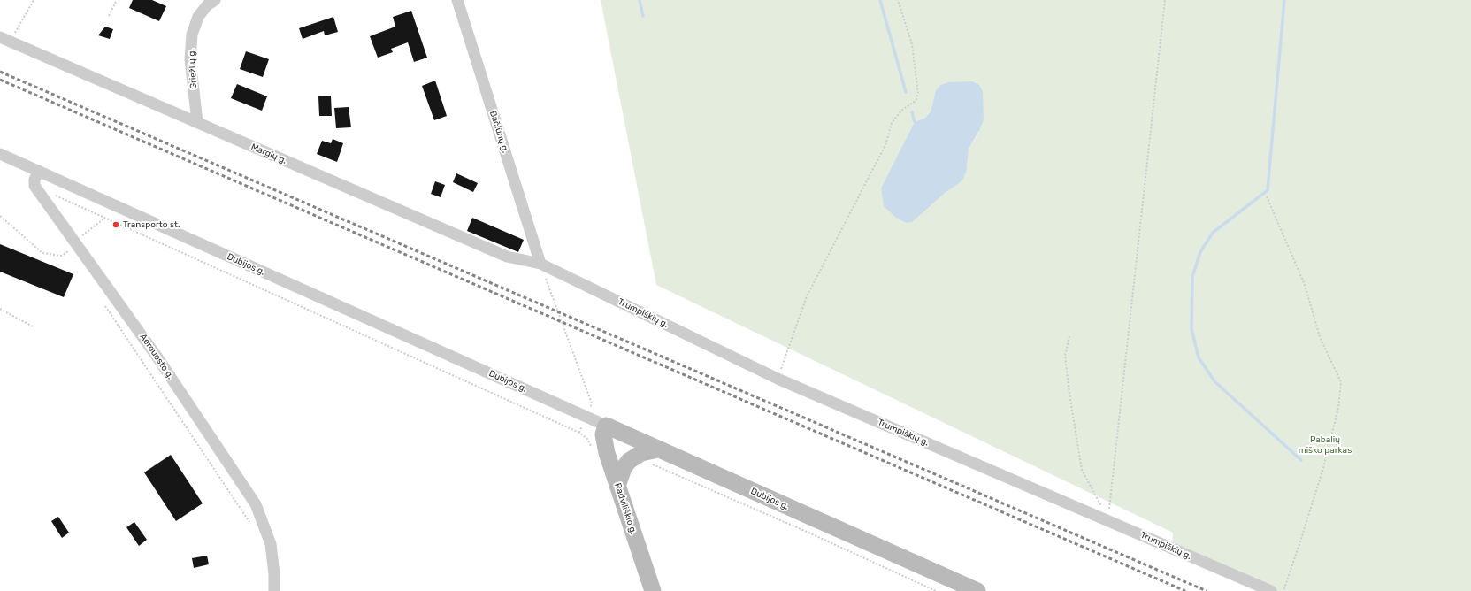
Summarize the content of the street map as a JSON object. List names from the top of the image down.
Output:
{
  "streets": {
    "main road": ["Dubijos g.", "Radviliškio g."],
    "street": [
      "Griežlių g.",
      "Bačiūnų g.",
      "Margių g.",
      "Trumpiškių g.",
      "Aerouosto g."
    ]
  },
  "crossings": [
    ["Griežlių g.", "Margių g."],
    ["Bačiūnų g.", "Margių g."],
    ["Bačiūnų g.", "Trumpiškių g."],
    ["Margių g.", "Trumpiškių g."],
    ["Dubijos g.", "Aerouosto g."],
    ["Dubijos g.", "Radviliškio g."]
  ],
  "parks": ["Pabalių miško parkas"],
  "places": ["Transporto st."]
}
